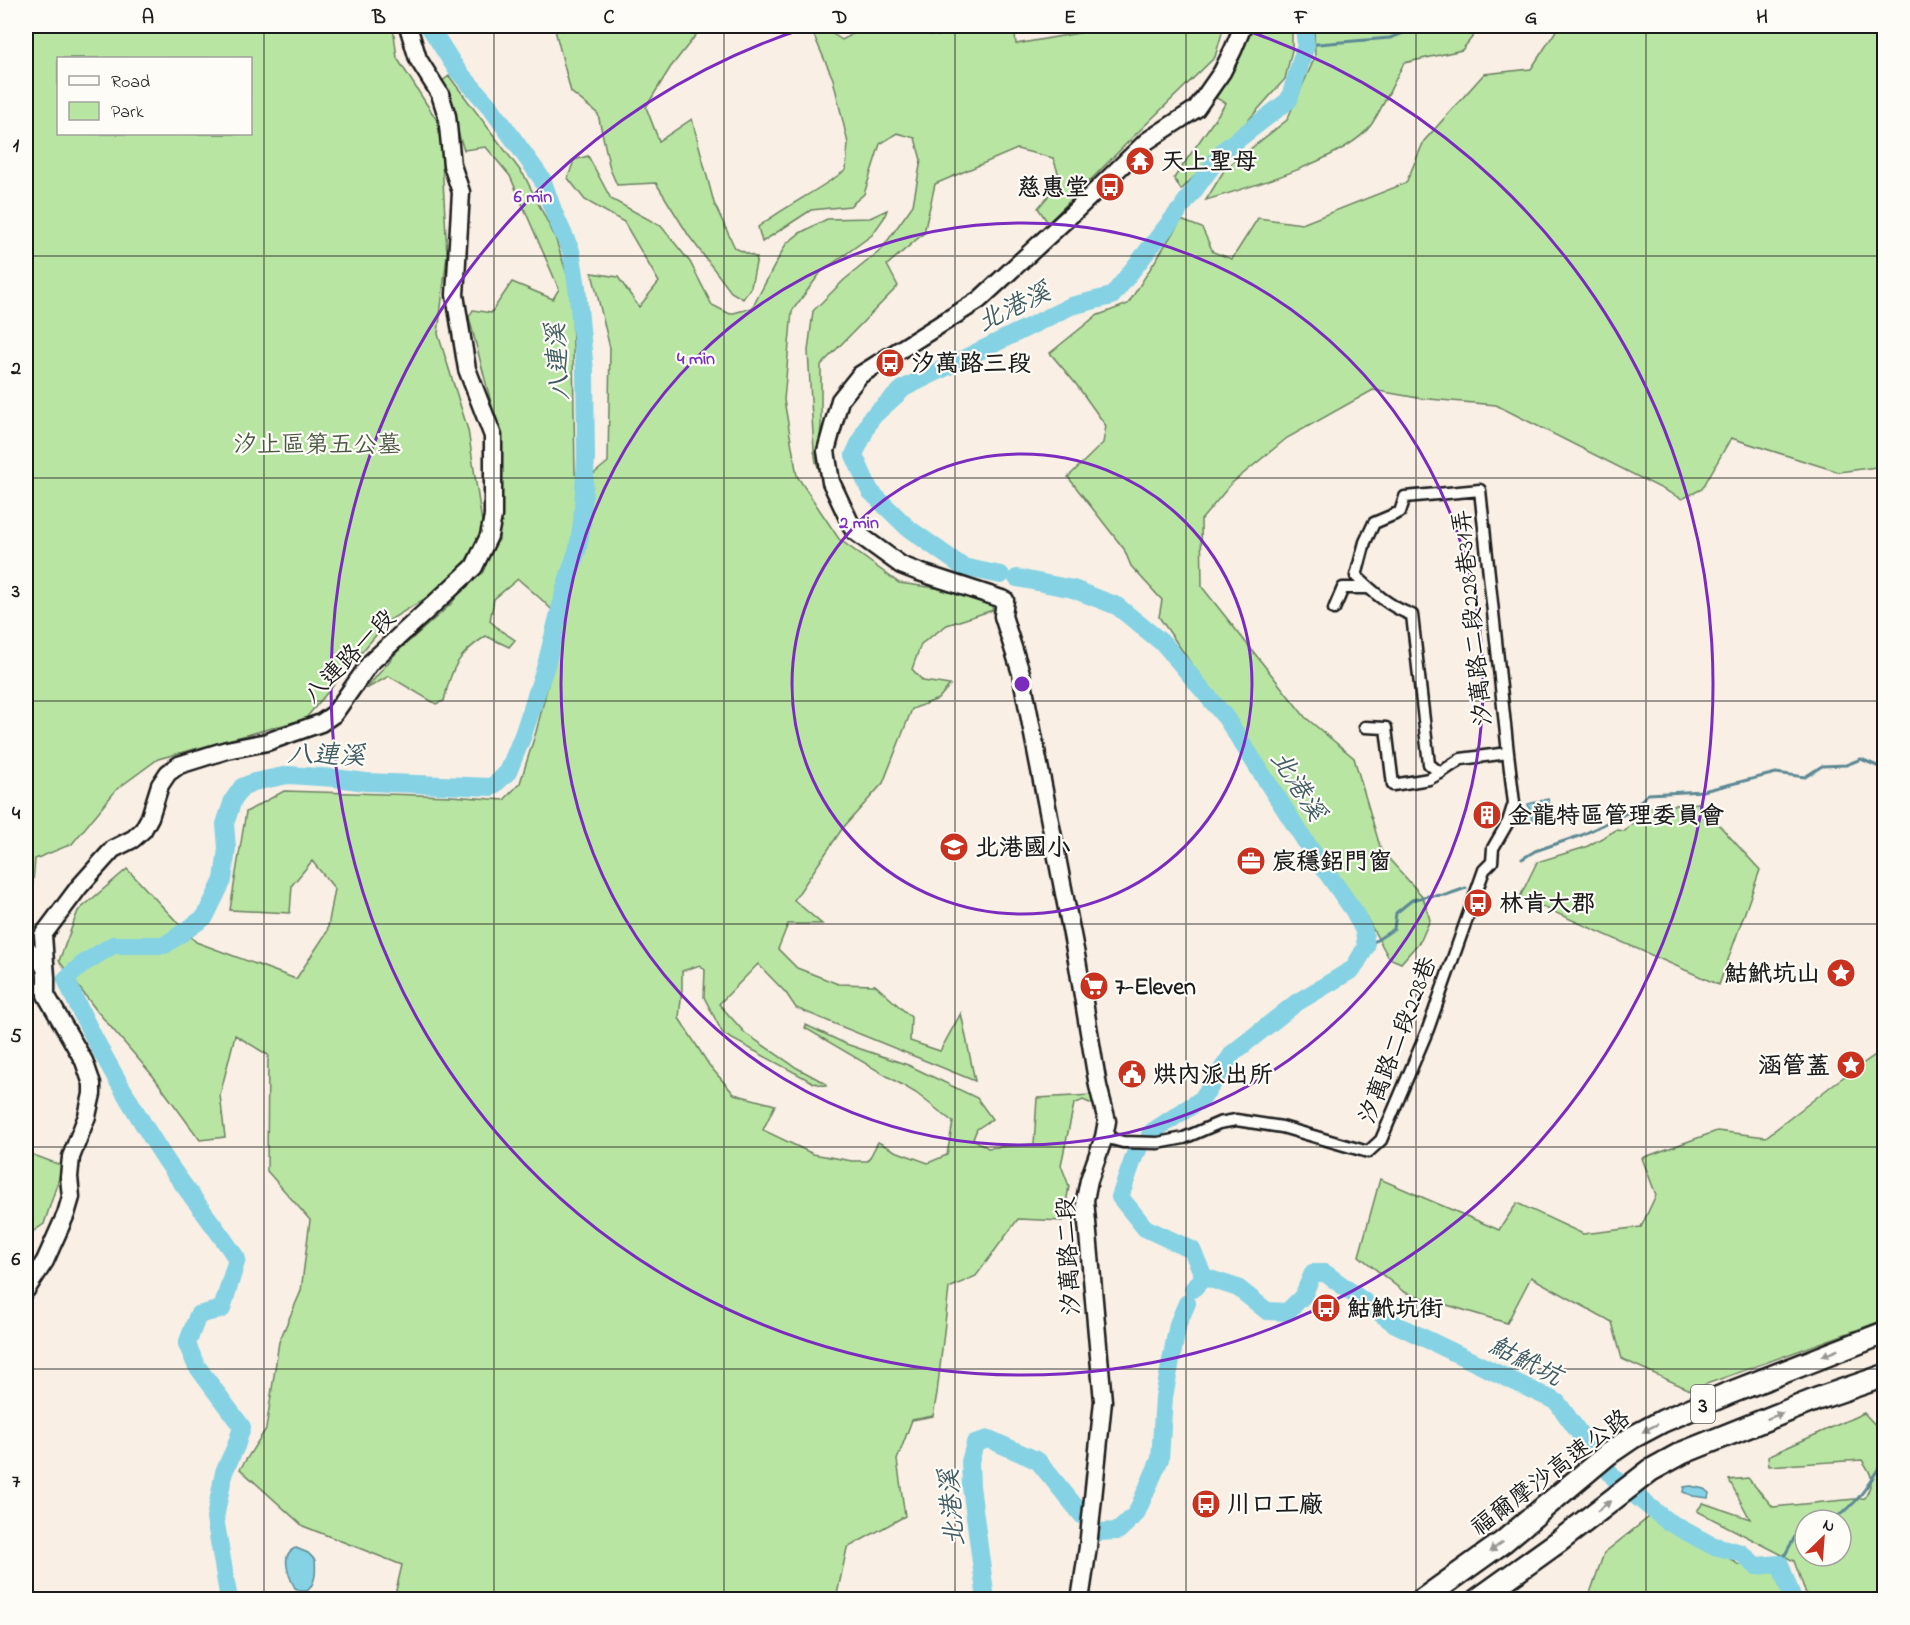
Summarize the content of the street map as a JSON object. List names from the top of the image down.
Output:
{
  "streets": {
    "highway": ["3", "福爾摩沙高速公路"],
    "street": [
      "汐萬路二段228巷31弄",
      "八連路一段",
      "汐萬路二段228巷",
      "汐萬路二段"
    ]
  },
  "crossings": [
    ["汐萬路二段228巷31弄", "汐萬路二段228巷"],
    ["汐萬路二段228巷", "汐萬路二段"]
  ],
  "water": ["北港溪", "八連溪", "鮕鮘坑"],
  "parks": ["汐止區第五公墓"],
  "places": {
    "temple": ["天上聖母"],
    "bus stop": [
      "慈惠堂",
      "汐萬路三段",
      "林肯大郡",
      "鮕鮘坑街",
      "川口工廠"
    ],
    "building": ["金龍特區管理委員會"],
    "school or university": ["北港國小"],
    "office": ["宸穩鋁門窗"],
    "place": ["鮕鮘坑山", "涵管蓋"],
    "supermarket": ["7-Eleven"],
    "public building": ["烘內派出所"]
  },
  "legend": ["Road", "Park"],
  "north": "top right",
  "grid": {
    "columns": [
      "A",
      "B",
      "C",
      "D",
      "E",
      "F",
      "G",
      "H"
    ],
    "rows": [
      "1",
      "2",
      "3",
      "4",
      "5",
      "6",
      "7"
    ]
  },
  "rings": ["6 min", "4 min", "2 min"]
}
